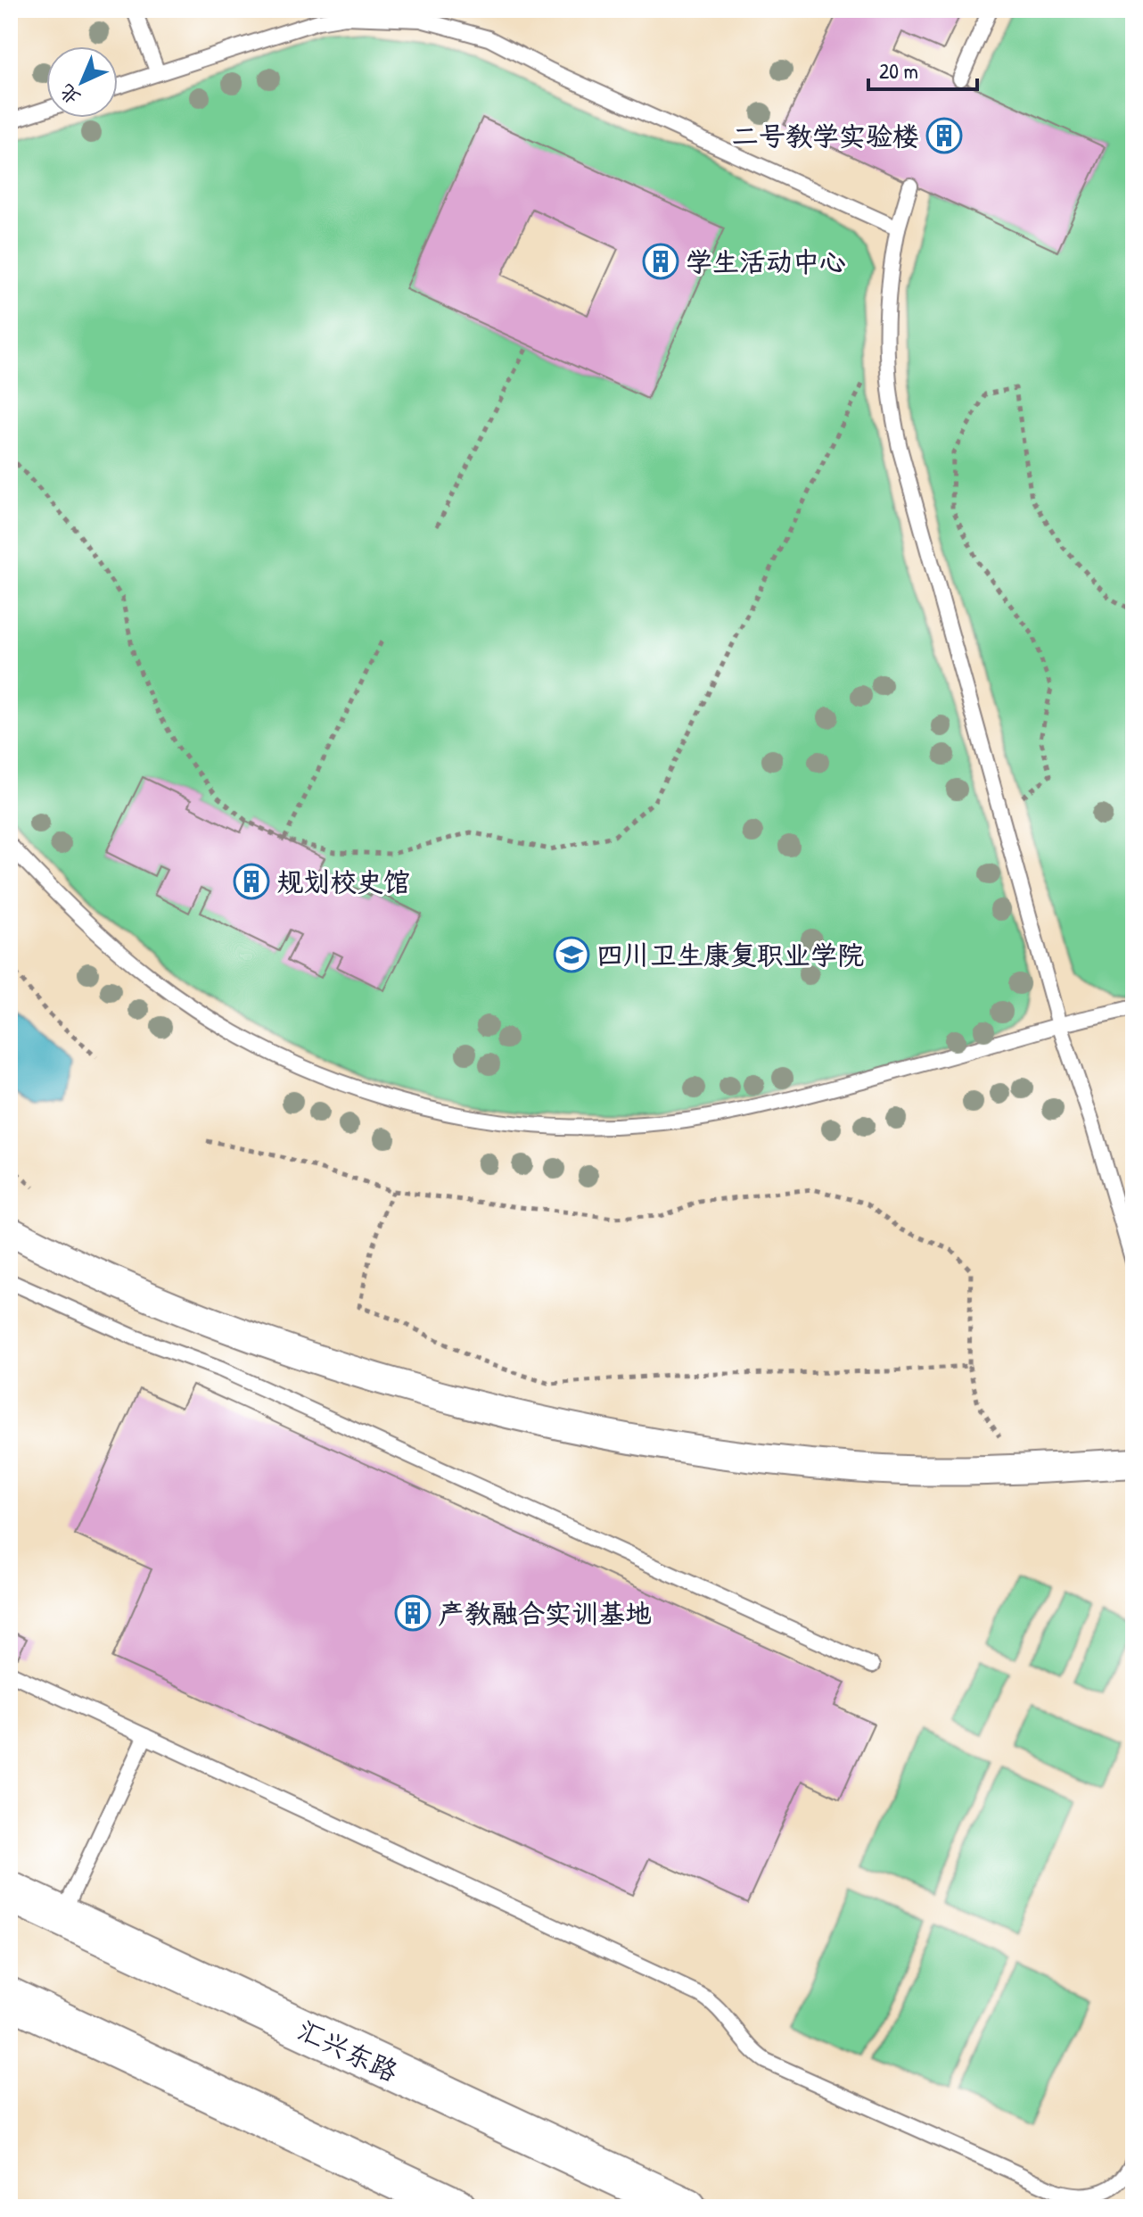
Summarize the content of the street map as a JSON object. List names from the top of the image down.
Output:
{
  "streets": {
    "main road": ["汇兴东路"]
  },
  "places": {
    "building": [
      "二号教学实验楼",
      "学生活动中心",
      "规划校史馆",
      "产教融合实训基地"
    ],
    "school or university": ["四川卫生康复职业学院"]
  },
  "scale_bar": "20 m",
  "north": "bottom left"
}
